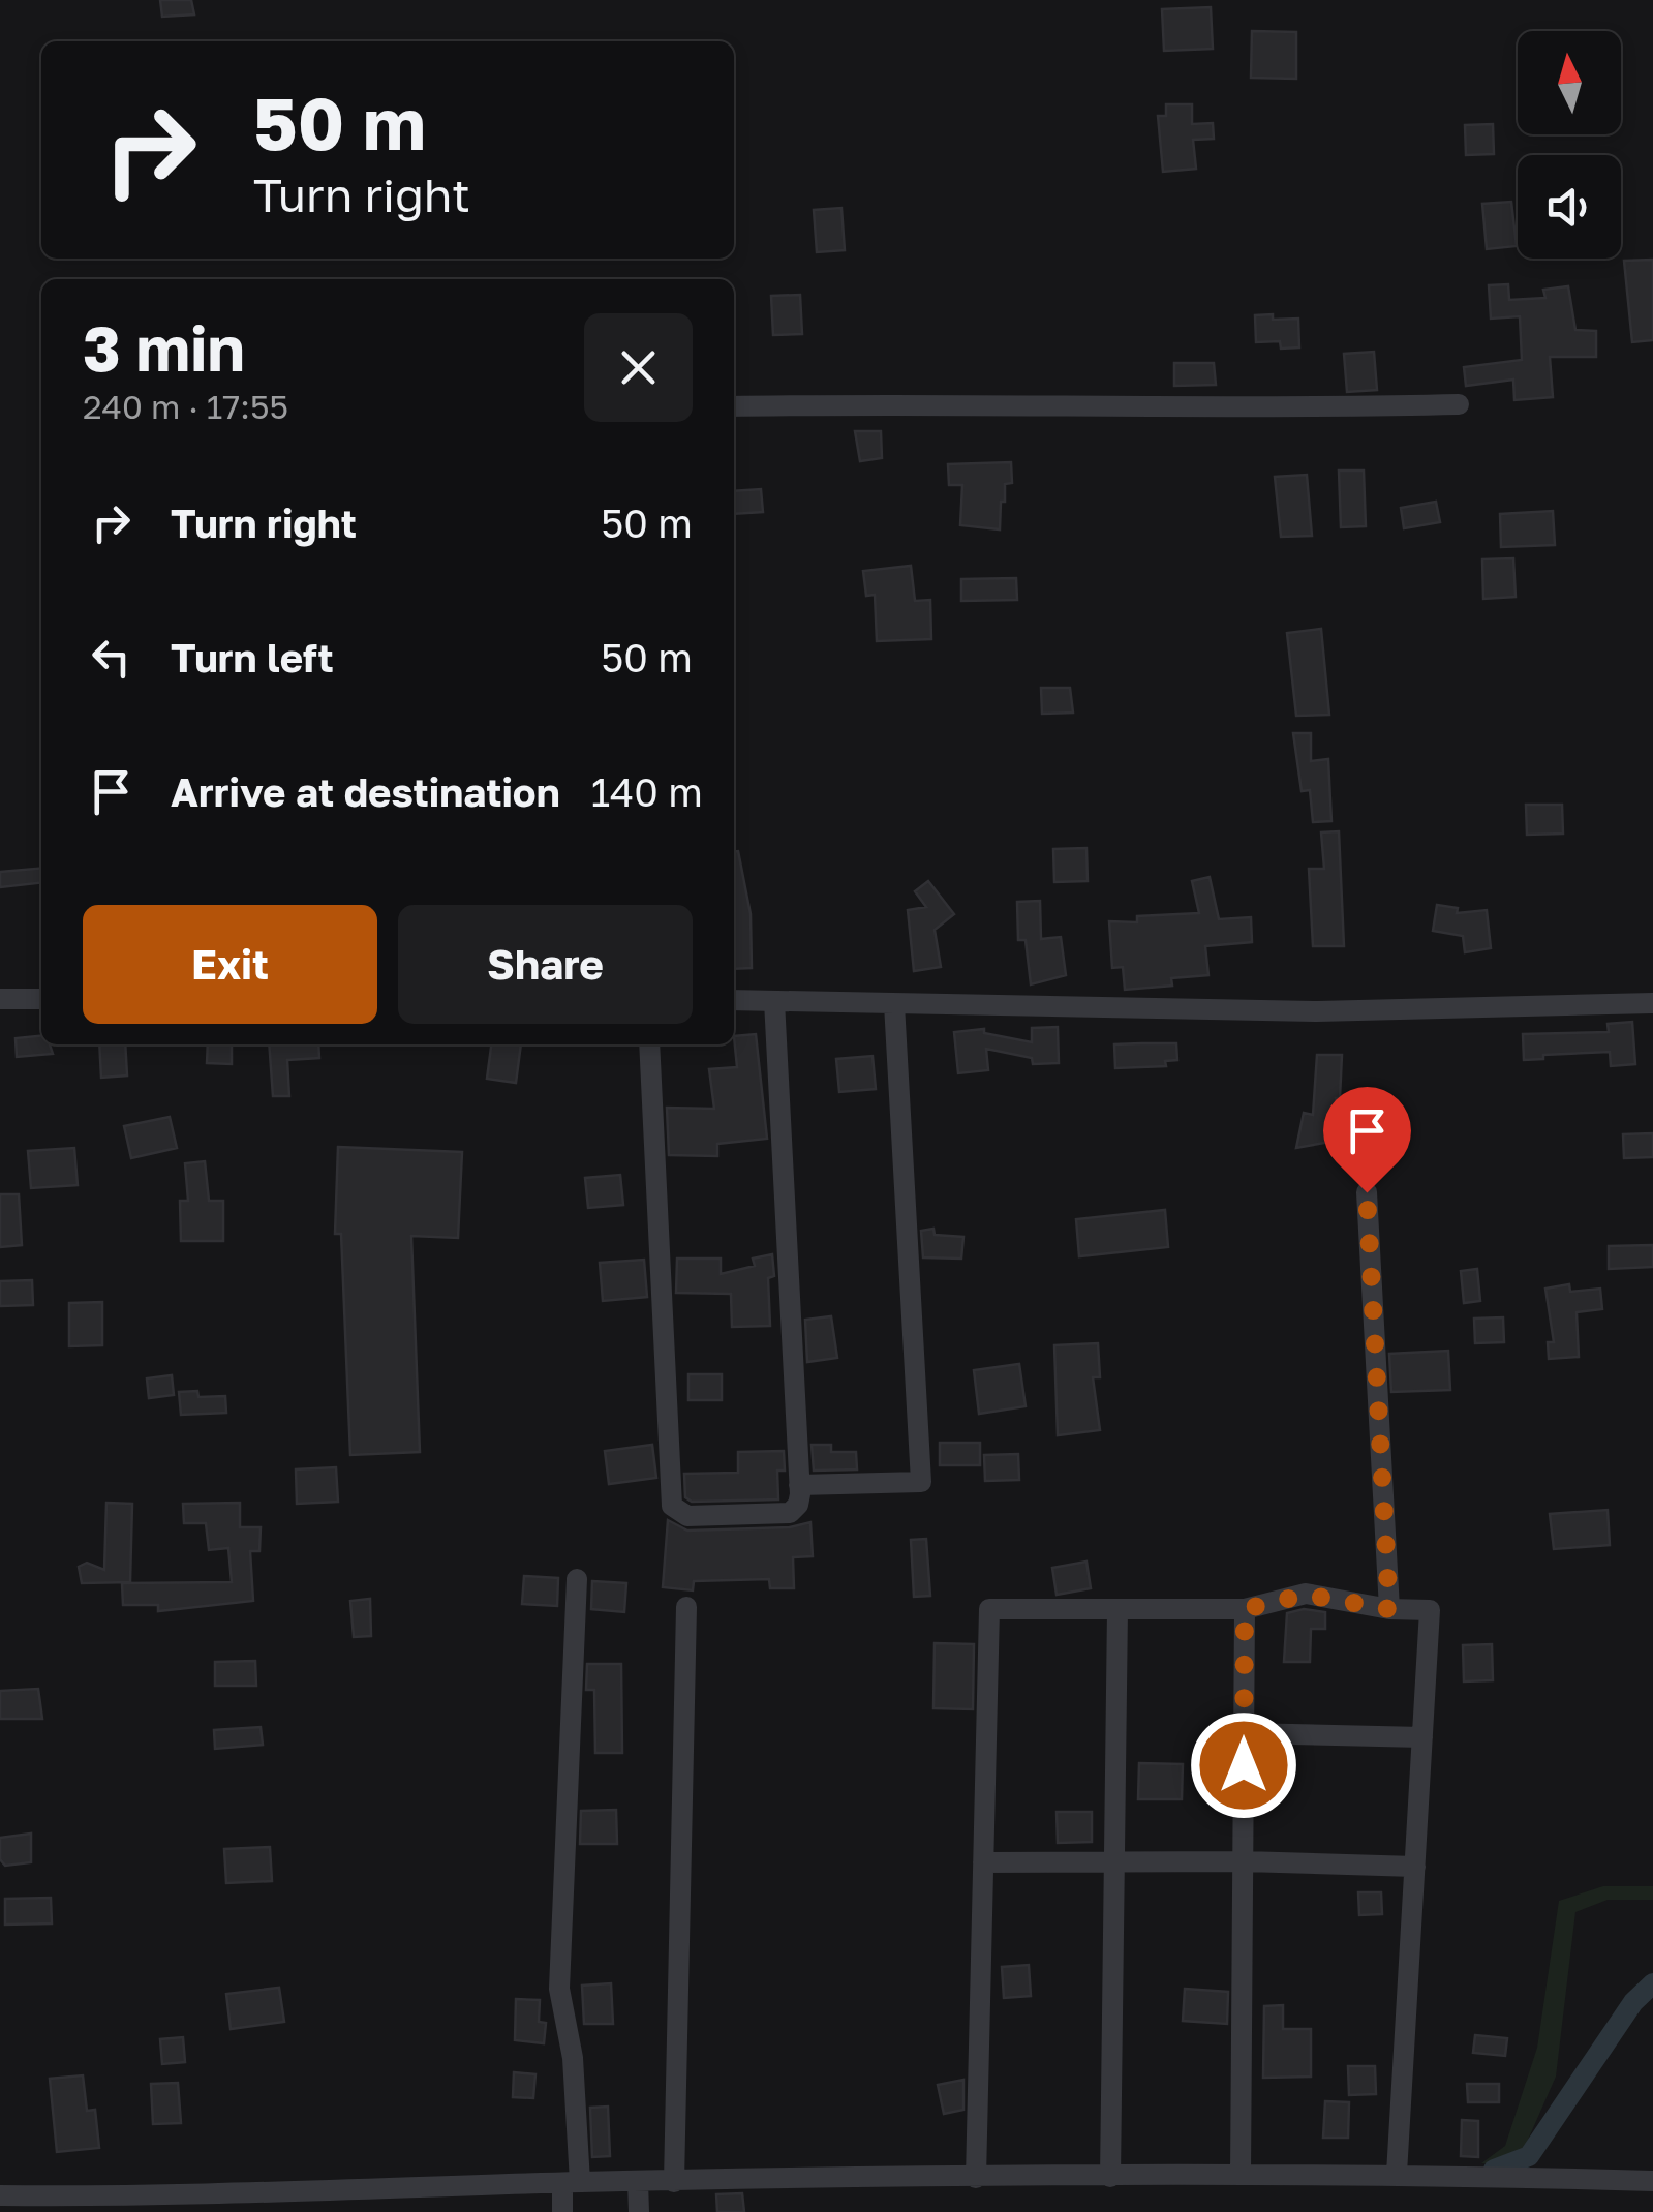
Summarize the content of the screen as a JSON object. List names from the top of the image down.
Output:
{
  "north": "top",
  "page": {
    "turn": ["50 m", "Turn right"],
    "heading": ["3 min", "240 m · 17:55"],
    "list": [
      {
        "name": "Turn right",
        "value": "50 m"
      },
      {
        "name": "Turn left",
        "value": "50 m"
      },
      {
        "name": "Arrive at destination",
        "value": "140 m"
      }
    ],
    "buttons": ["Exit", "Share"]
  }
}
